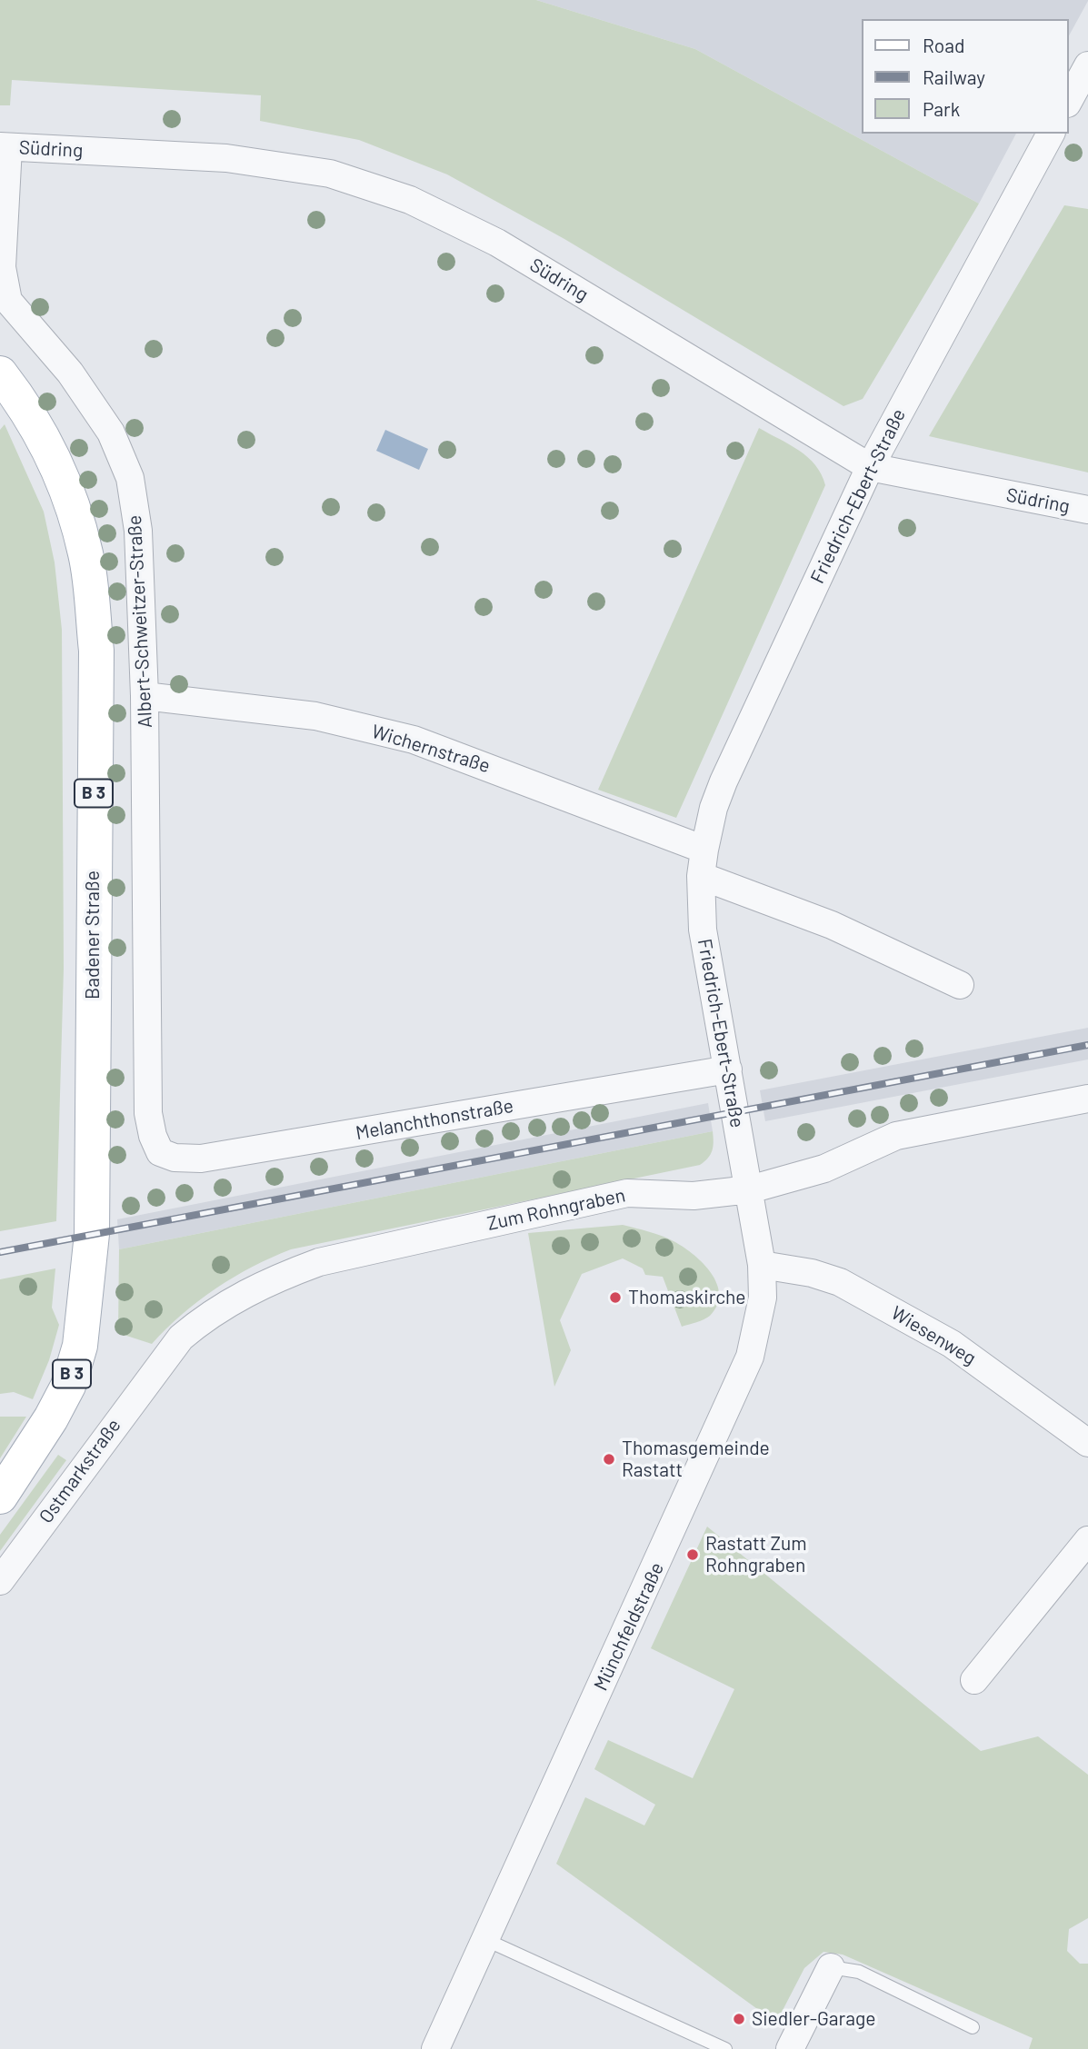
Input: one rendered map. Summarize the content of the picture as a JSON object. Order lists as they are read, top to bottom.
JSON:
{
  "streets": {
    "main road": ["B 3", "Badener Straße"],
    "street": [
      "Südring",
      "Friedrich-Ebert-Straße",
      "Albert-Schweitzer-Straße",
      "Wichernstraße",
      "Melanchthonstraße",
      "Zum Rohngraben",
      "Wiesenweg",
      "Ostmarkstraße",
      "Münchfeldstraße"
    ]
  },
  "crossings": [
    ["Südring", "Friedrich-Ebert-Straße"],
    ["Südring", "Albert-Schweitzer-Straße"],
    ["Friedrich-Ebert-Straße", "Wichernstraße"],
    ["Friedrich-Ebert-Straße", "Melanchthonstraße"],
    ["Friedrich-Ebert-Straße", "Zum Rohngraben"],
    ["Friedrich-Ebert-Straße", "Münchfeldstraße"],
    ["Albert-Schweitzer-Straße", "Wichernstraße"],
    ["Albert-Schweitzer-Straße", "Melanchthonstraße"],
    ["Zum Rohngraben", "Ostmarkstraße"],
    ["Zum Rohngraben", "Münchfeldstraße"],
    ["Wiesenweg", "Münchfeldstraße"]
  ],
  "places": [
    "Thomaskirche",
    "Thomasgemeinde Rastatt",
    "Rastatt Zum Rohngraben",
    "Siedler-Garage"
  ],
  "legend": ["Road", "Railway", "Park"]
}
